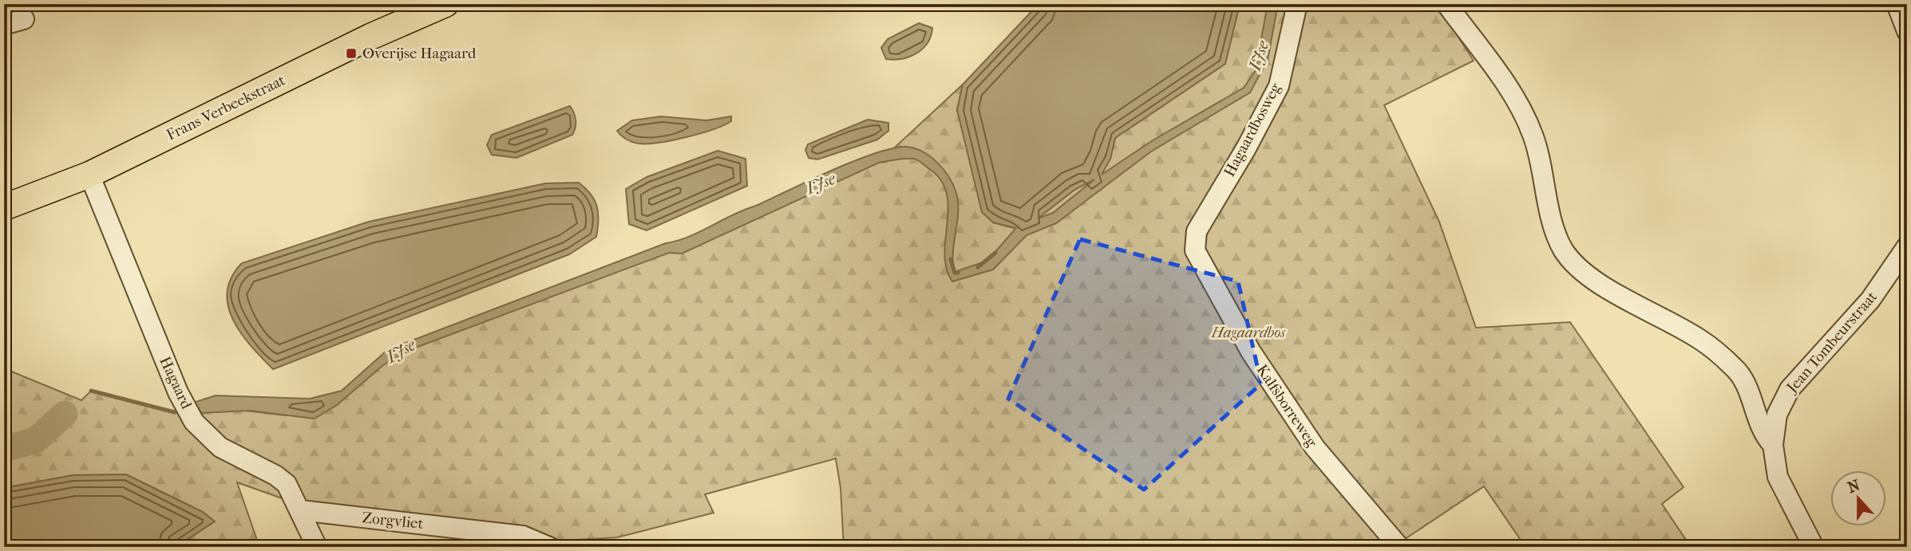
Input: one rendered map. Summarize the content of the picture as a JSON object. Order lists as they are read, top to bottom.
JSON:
{
  "streets": {
    "main road": ["Frans Verbeekstraat"],
    "street": [
      "Hagaardbosweg",
      "Jean Tombeurstraat",
      "Hagaard",
      "Kalfsborreweg",
      "Zorgvliet"
    ]
  },
  "crossings": [
    ["Frans Verbeekstraat", "Hagaard"],
    ["Hagaardbosweg", "Kalfsborreweg"],
    ["Hagaard", "Zorgvliet"]
  ],
  "water": ["IJse"],
  "parks": ["Hagaardbos"],
  "places": {
    "transit": ["Overijse Hagaard"]
  },
  "north": "top"
}
